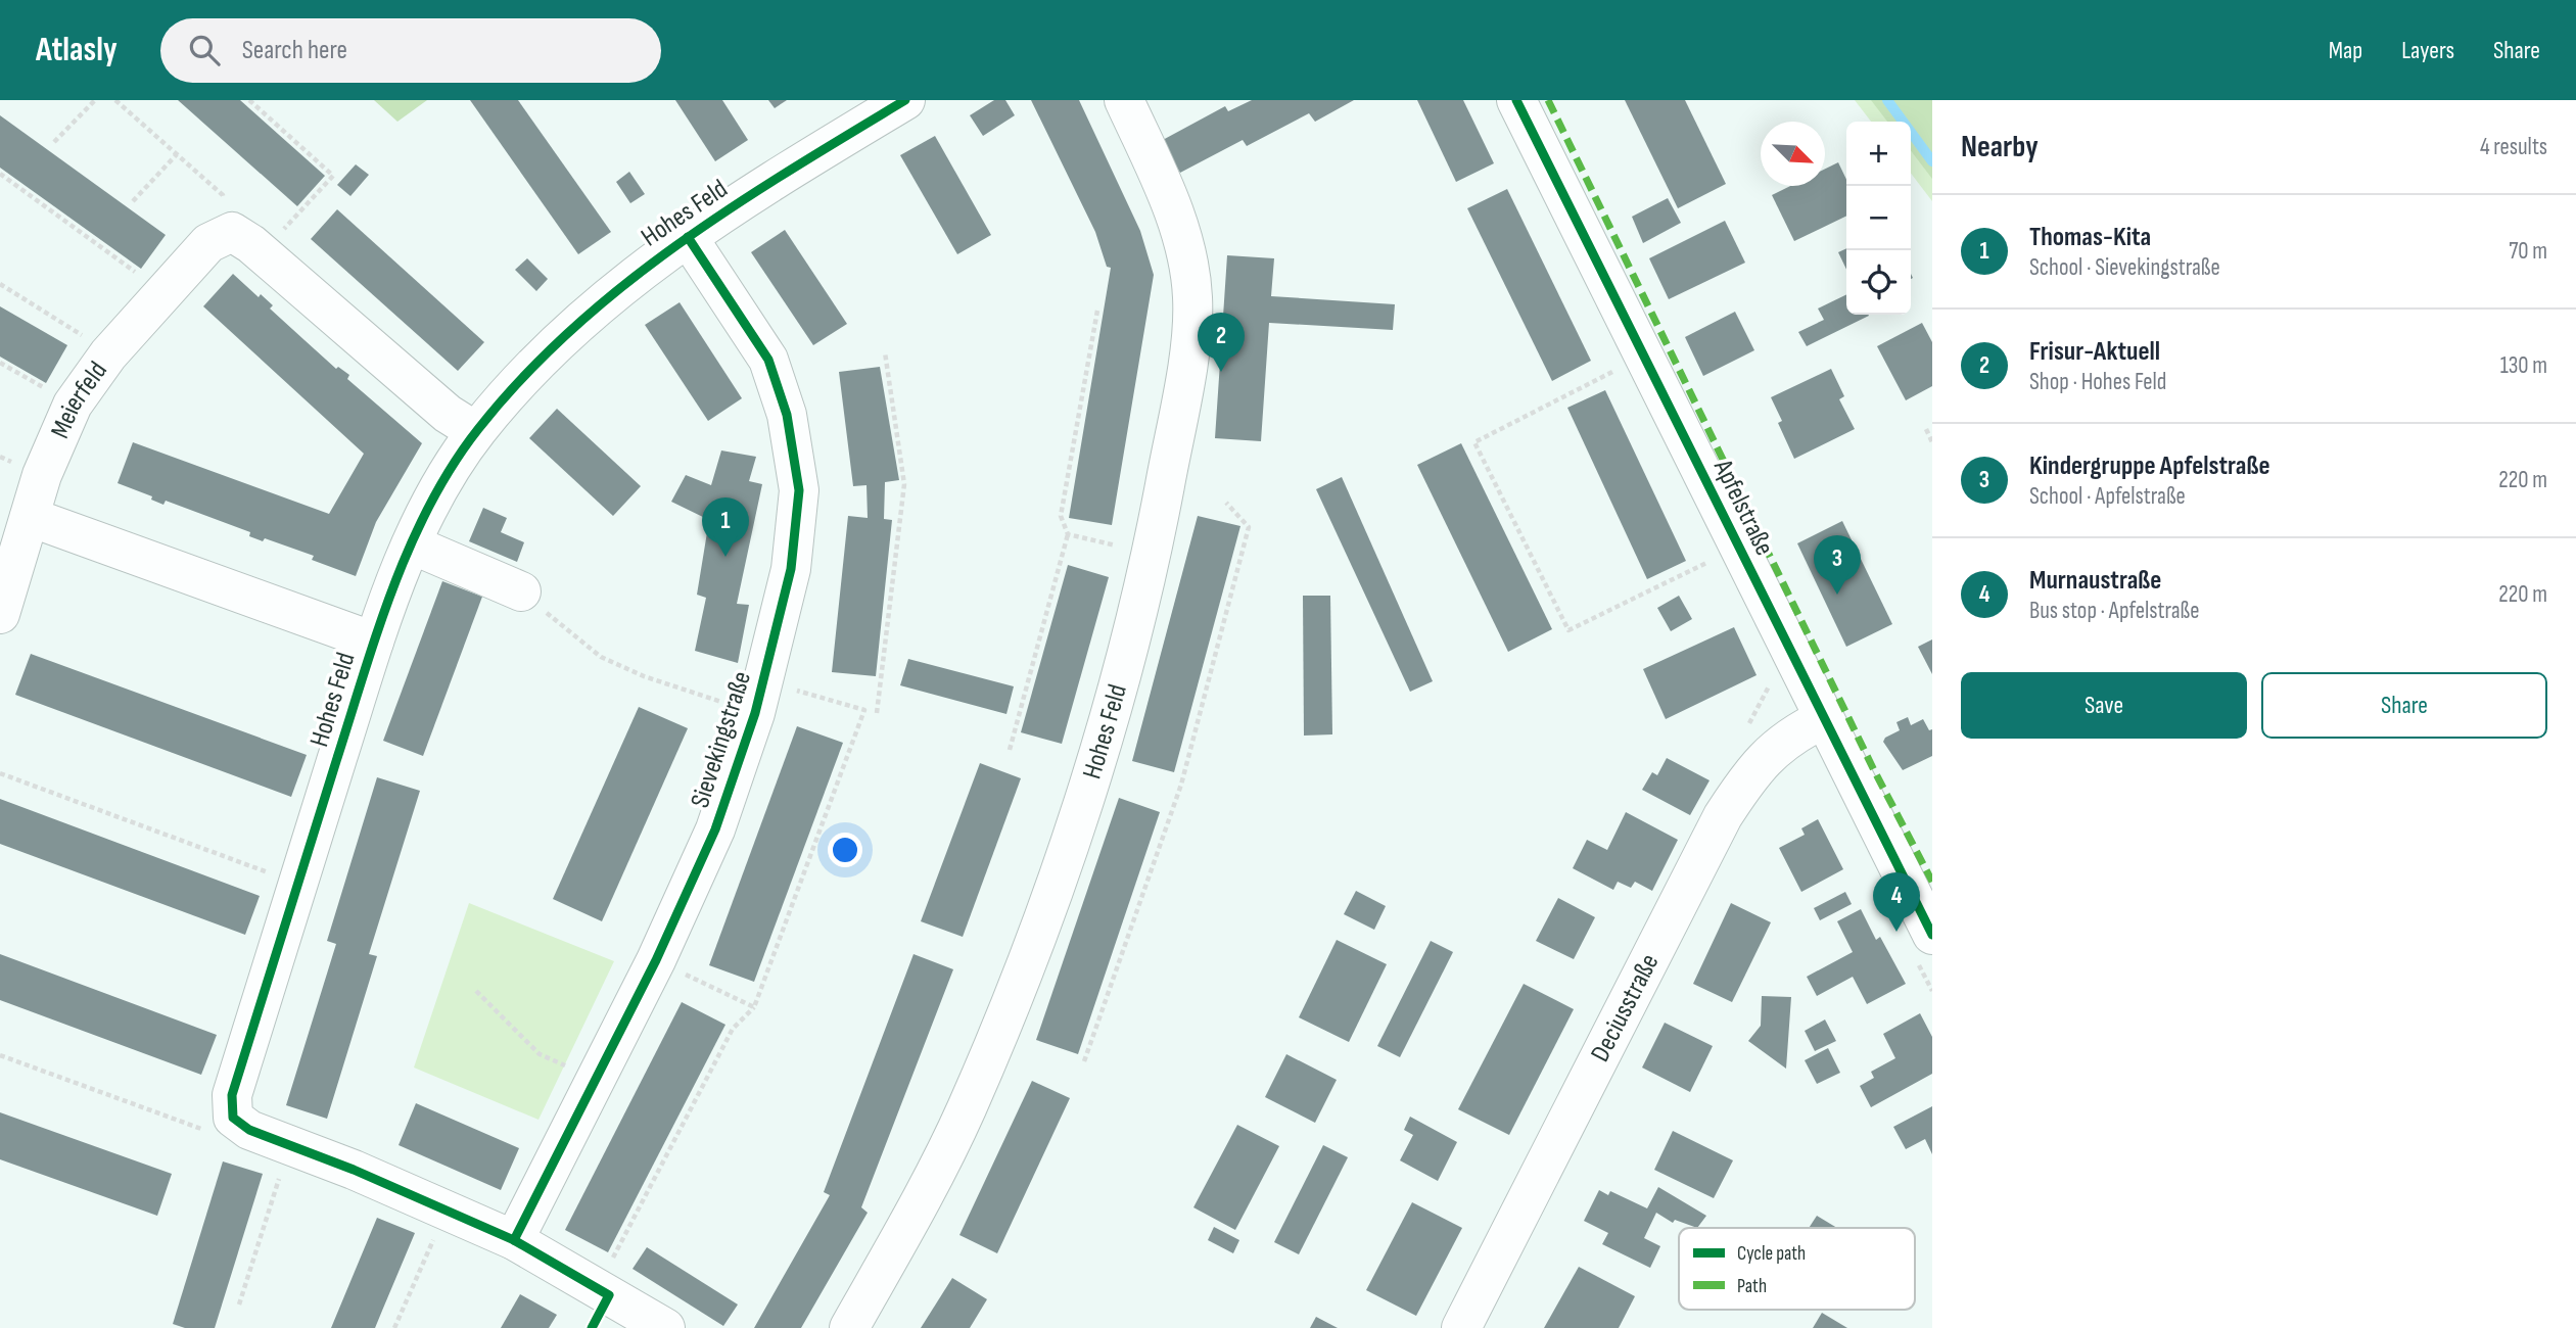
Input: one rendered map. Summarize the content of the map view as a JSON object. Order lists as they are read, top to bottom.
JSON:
{
  "streets": {
    "street": [
      "Hohes Feld",
      "Meierfeld",
      "Apfelstraße",
      "Sievekingstraße",
      "Deciusstraße"
    ]
  },
  "crossings": [
    ["Hohes Feld", "Meierfeld"],
    ["Hohes Feld", "Sievekingstraße"],
    ["Apfelstraße", "Deciusstraße"]
  ],
  "legend": ["Cycle path", "Path"],
  "north": "bottom right",
  "page": {
    "header": "Atlasly",
    "search": "Search here",
    "nav": ["Map", "Layers", "Share"],
    "heading": ["Nearby", "4 results"],
    "map_buttons": ["+", "−"],
    "list": [
      {
        "mark": "1",
        "name": "Thomas-Kita",
        "note": "School · Sievekingstraße",
        "value": "70 m"
      },
      {
        "mark": "2",
        "name": "Frisur-Aktuell",
        "note": "Shop · Hohes Feld",
        "value": "130 m"
      },
      {
        "mark": "3",
        "name": "Kindergruppe Apfelstraße",
        "note": "School · Apfelstraße",
        "value": "220 m"
      },
      {
        "mark": "4",
        "name": "Murnaustraße",
        "note": "Bus stop · Apfelstraße",
        "value": "220 m"
      }
    ],
    "pins": [
      "2",
      "1",
      "3",
      "4"
    ],
    "buttons": ["Save", "Share"]
  }
}
